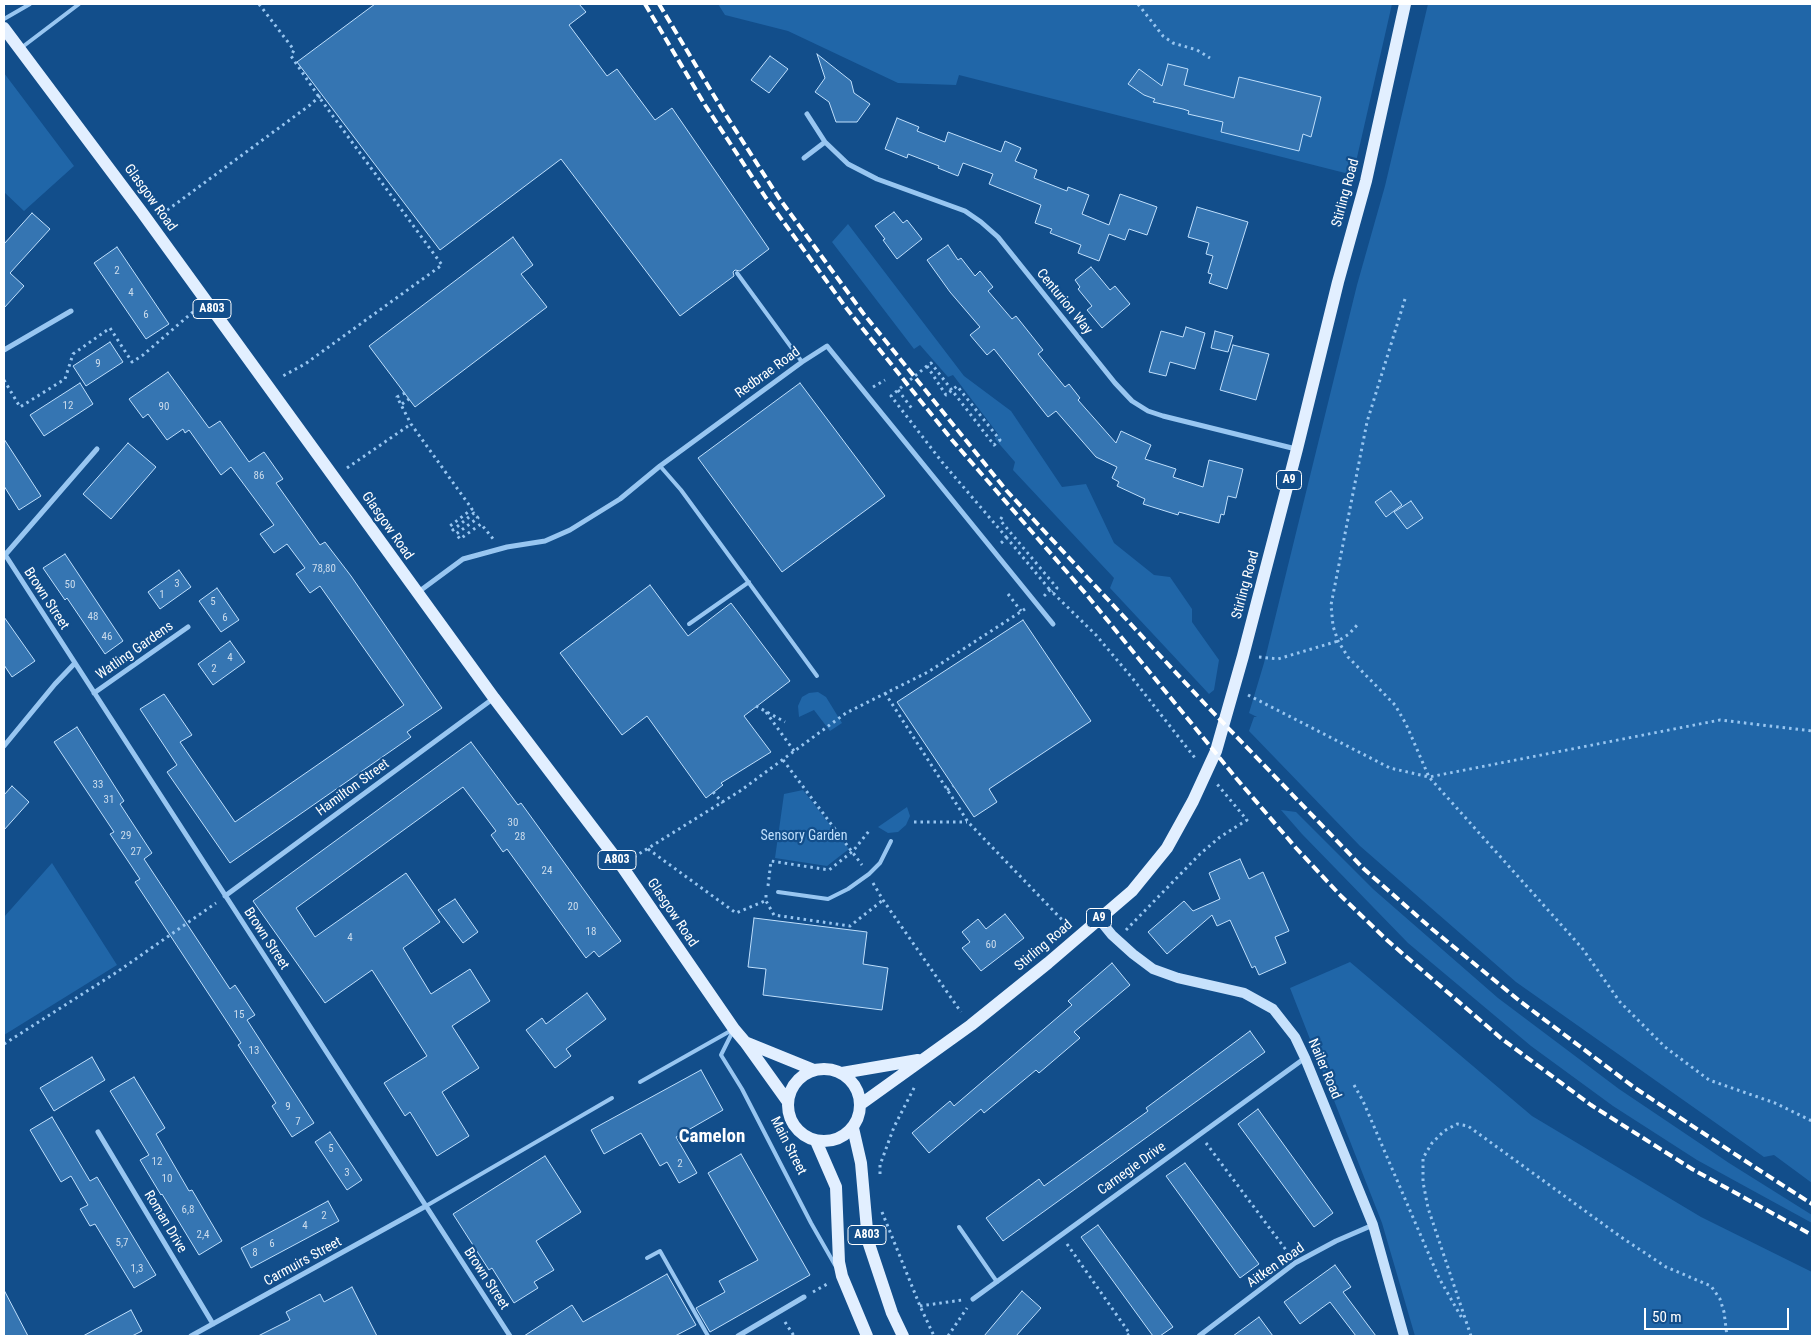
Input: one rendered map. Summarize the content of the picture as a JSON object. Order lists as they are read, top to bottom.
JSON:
{
  "streets": {
    "main road": [
      "Stirling Road",
      "Glasgow Road",
      "A803",
      "A9",
      "Main Street"
    ],
    "street": [
      "Centurion Way",
      "Redbrae Road",
      "Brown Street",
      "Watling Gardens",
      "Hamilton Street",
      "Nailer Road",
      "Carnegie Drive",
      "Roman Drive",
      "Carmuirs Street",
      "Aitken Road"
    ]
  },
  "crossings": [
    ["Stirling Road", "Glasgow Road"],
    ["Stirling Road", "Centurion Way"],
    ["Stirling Road", "A803"],
    ["Stirling Road", "Nailer Road"],
    ["Stirling Road", "Main Street"],
    ["Glasgow Road", "A803"],
    ["Glasgow Road", "Redbrae Road"],
    ["Glasgow Road", "Hamilton Street"],
    ["Glasgow Road", "Main Street"],
    ["A803", "Main Street"],
    ["Brown Street", "Watling Gardens"],
    ["Brown Street", "Hamilton Street"],
    ["Brown Street", "Carmuirs Street"],
    ["Nailer Road", "Carnegie Drive"],
    ["Nailer Road", "Aitken Road"],
    ["Roman Drive", "Carmuirs Street"]
  ],
  "districts": ["Camelon"],
  "parks": ["Sensory Garden"],
  "house_numbers": [
    "2",
    "4",
    "6",
    "9",
    "12",
    "90",
    "86",
    "78,80",
    "3",
    "50",
    "1",
    "5",
    "48",
    "6",
    "46",
    "4",
    "2",
    "33",
    "31",
    "30",
    "29",
    "28",
    "27",
    "24",
    "20",
    "18",
    "4",
    "60",
    "15",
    "13",
    "9",
    "7",
    "5",
    "12",
    "2",
    "3",
    "10",
    "6,8",
    "2",
    "4",
    "2,4",
    "5,7",
    "6",
    "8",
    "1,3"
  ],
  "scale_bar": "50 m"
}
